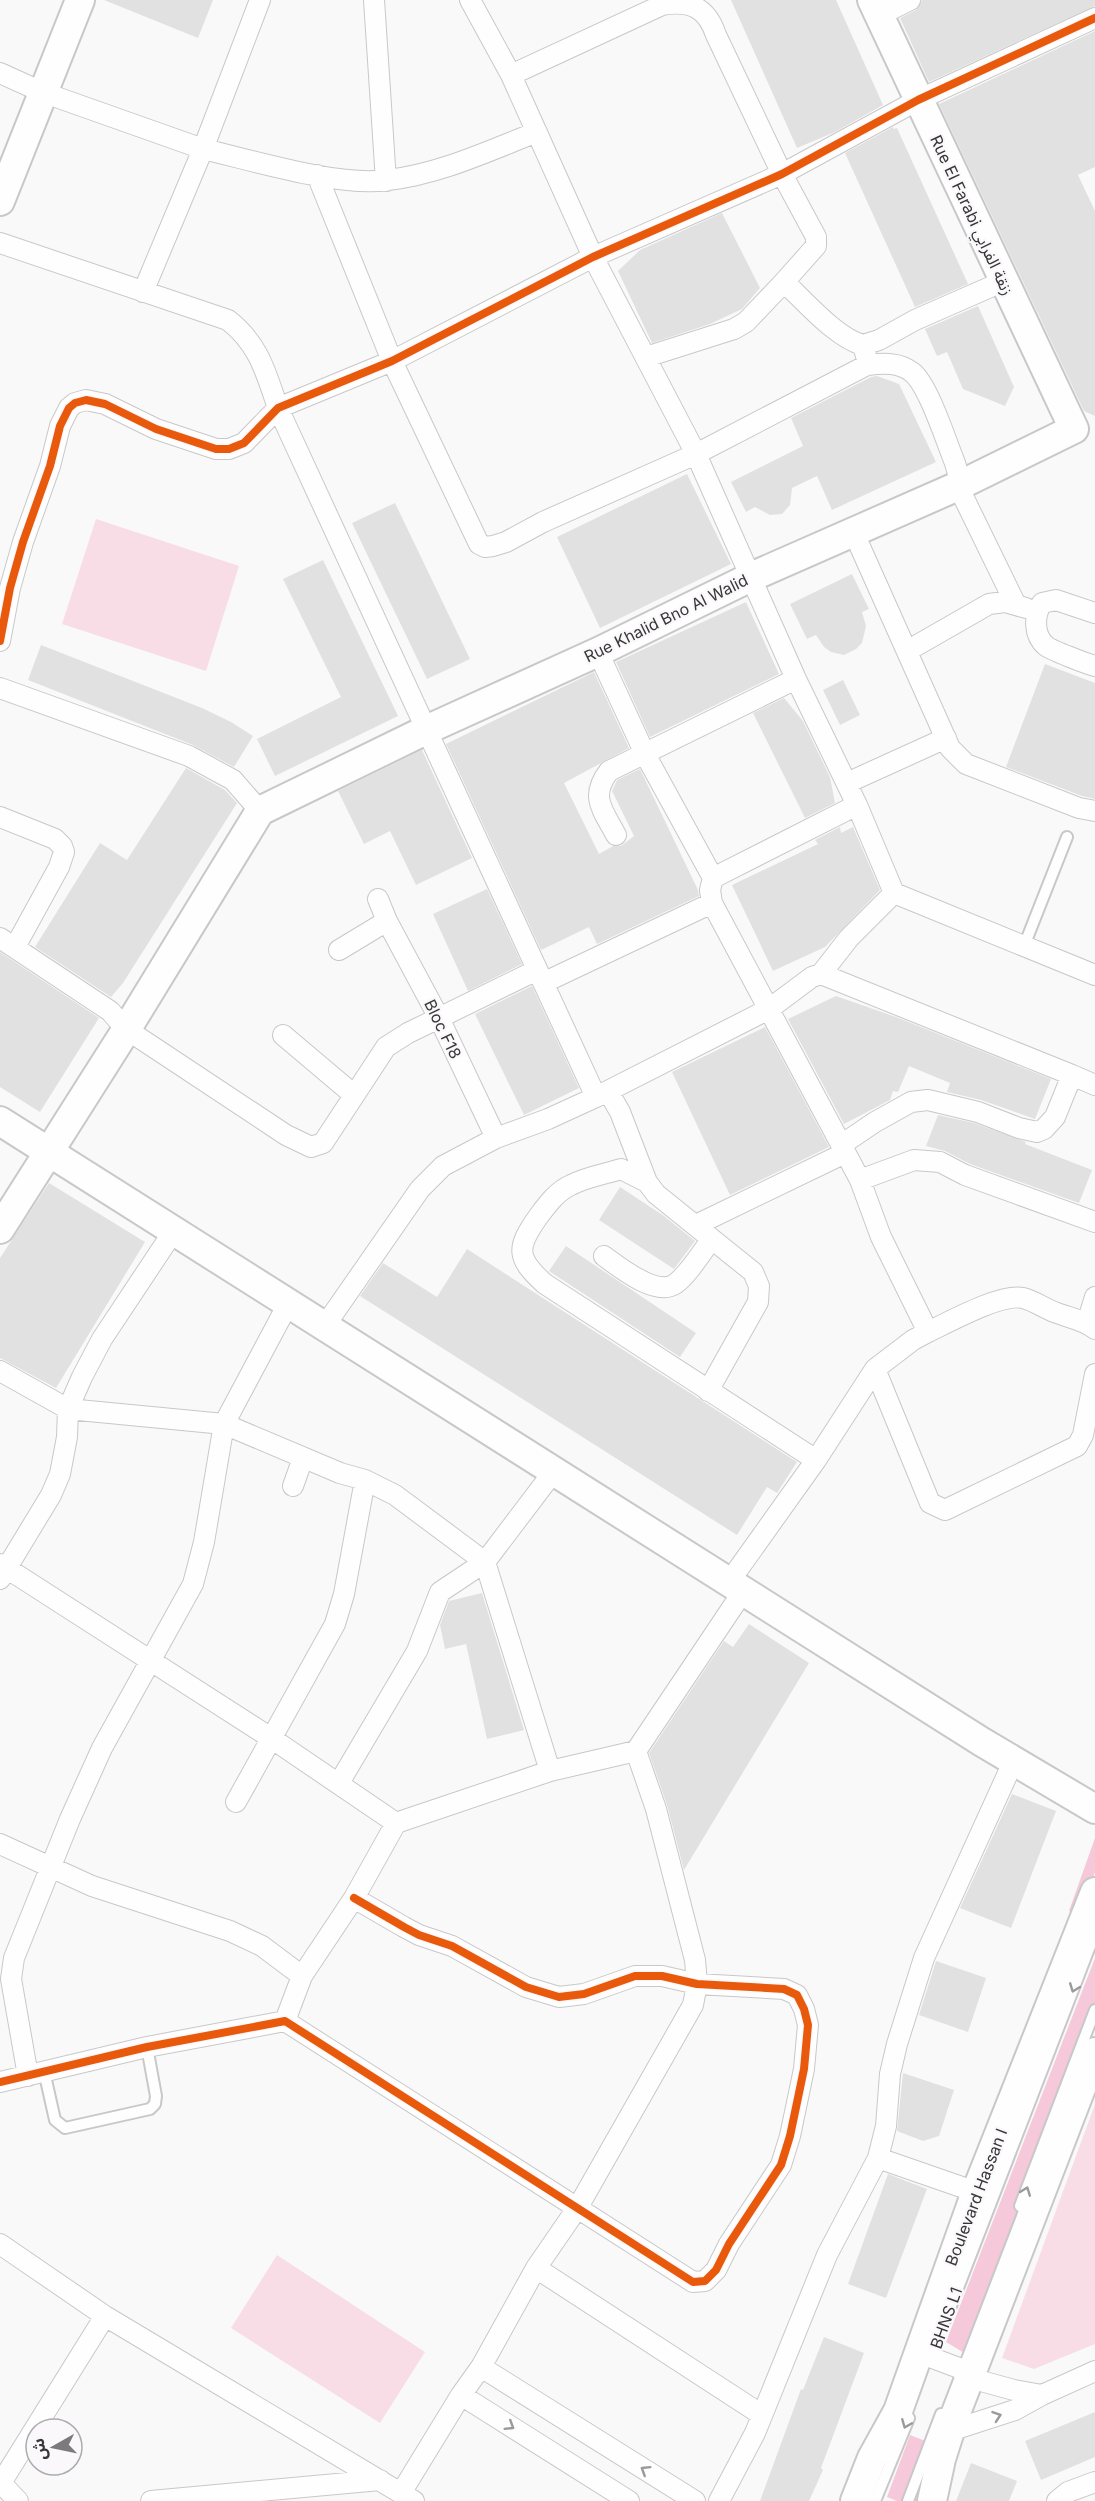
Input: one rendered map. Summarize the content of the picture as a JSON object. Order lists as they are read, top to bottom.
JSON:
{
  "streets": {
    "street": [
      "Rue El Farabi زنقة الفرابي",
      "Rue Khalid Bno Al Walid",
      "Bloc F18",
      "Boulevard Hassan I"
    ],
    "lane": ["BHNS L1"]
  },
  "crossings": [
    ["Rue El Farabi زنقة الفرابي", "Rue Khalid Bno Al Walid"],
    ["Boulevard Hassan I", "BHNS L1"]
  ],
  "north": "left"
}
